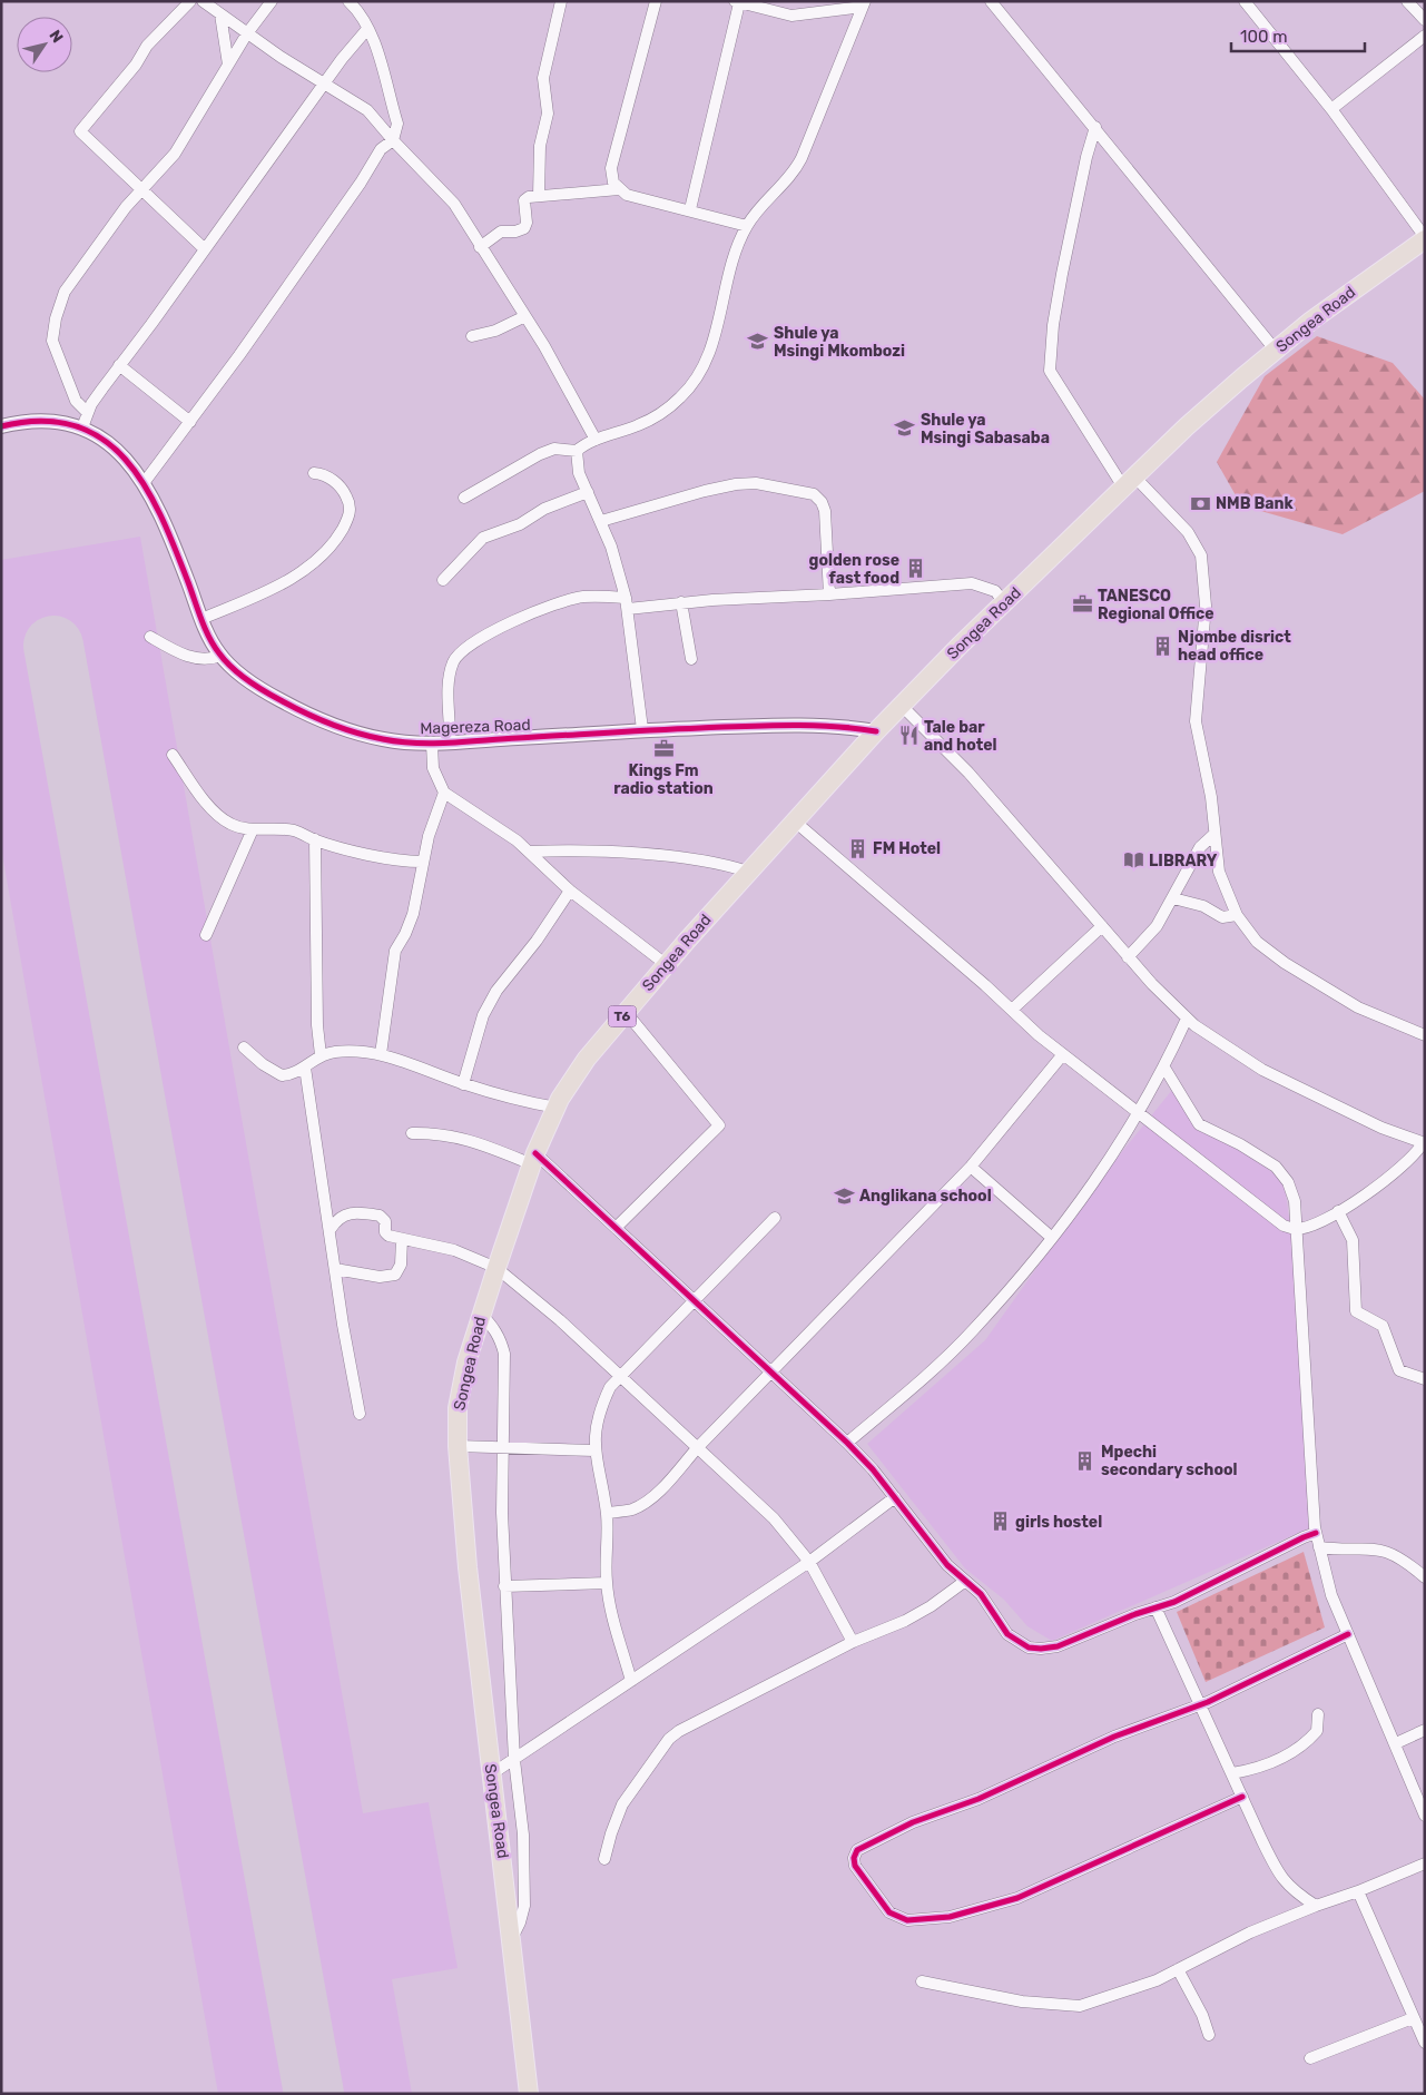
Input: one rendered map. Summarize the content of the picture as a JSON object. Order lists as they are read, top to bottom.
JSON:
{
  "streets": {
    "highway": ["Songea Road", "T6"],
    "street": ["Magereza Road"]
  },
  "crossings": [
    ["Songea Road", "Magereza Road"]
  ],
  "places": {
    "school or university": ["Shule ya Msingi Mkombozi", "Shule ya Msingi Sabasaba", "Anglikana school"],
    "bank": ["NMB Bank"],
    "building": [
      "golden rose fast food",
      "Njombe disrict head office",
      "FM Hotel",
      "Mpechi secondary school",
      "girls hostel"
    ],
    "office": ["TANESCO Regional Office", "Kings Fm radio station"],
    "restaurant": ["Tale bar and hotel"],
    "library": ["LIBRARY"]
  },
  "scale_bar": "100 m",
  "north": "top right"
}
